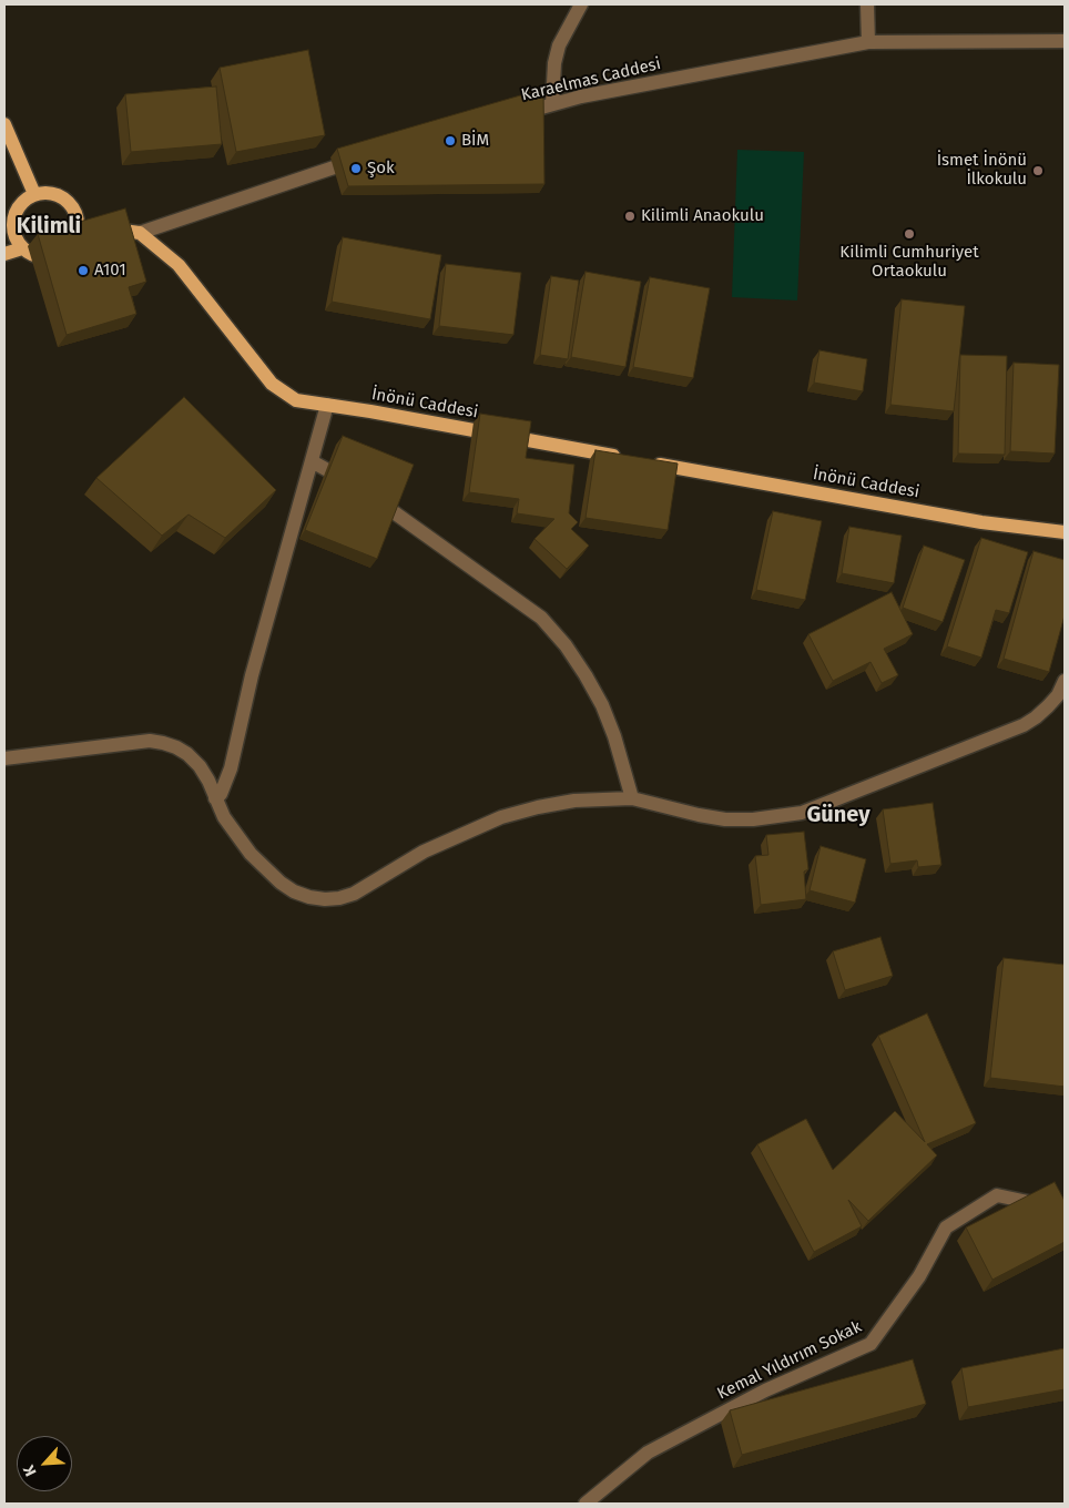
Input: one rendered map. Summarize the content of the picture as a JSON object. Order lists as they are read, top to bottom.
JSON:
{
  "streets": {
    "main road": ["İnönü Caddesi"],
    "street": ["Karaelmas Caddesi", "Kemal Yıldırım Sokak"]
  },
  "districts": ["Kilimli", "Güney"],
  "places": [
    "BİM",
    "Şok",
    "İsmet İnönü İlkokulu",
    "Kilimli Anaokulu",
    "Kilimli Cumhuriyet Ortaokulu",
    "A101"
  ],
  "north": "bottom left"
}
